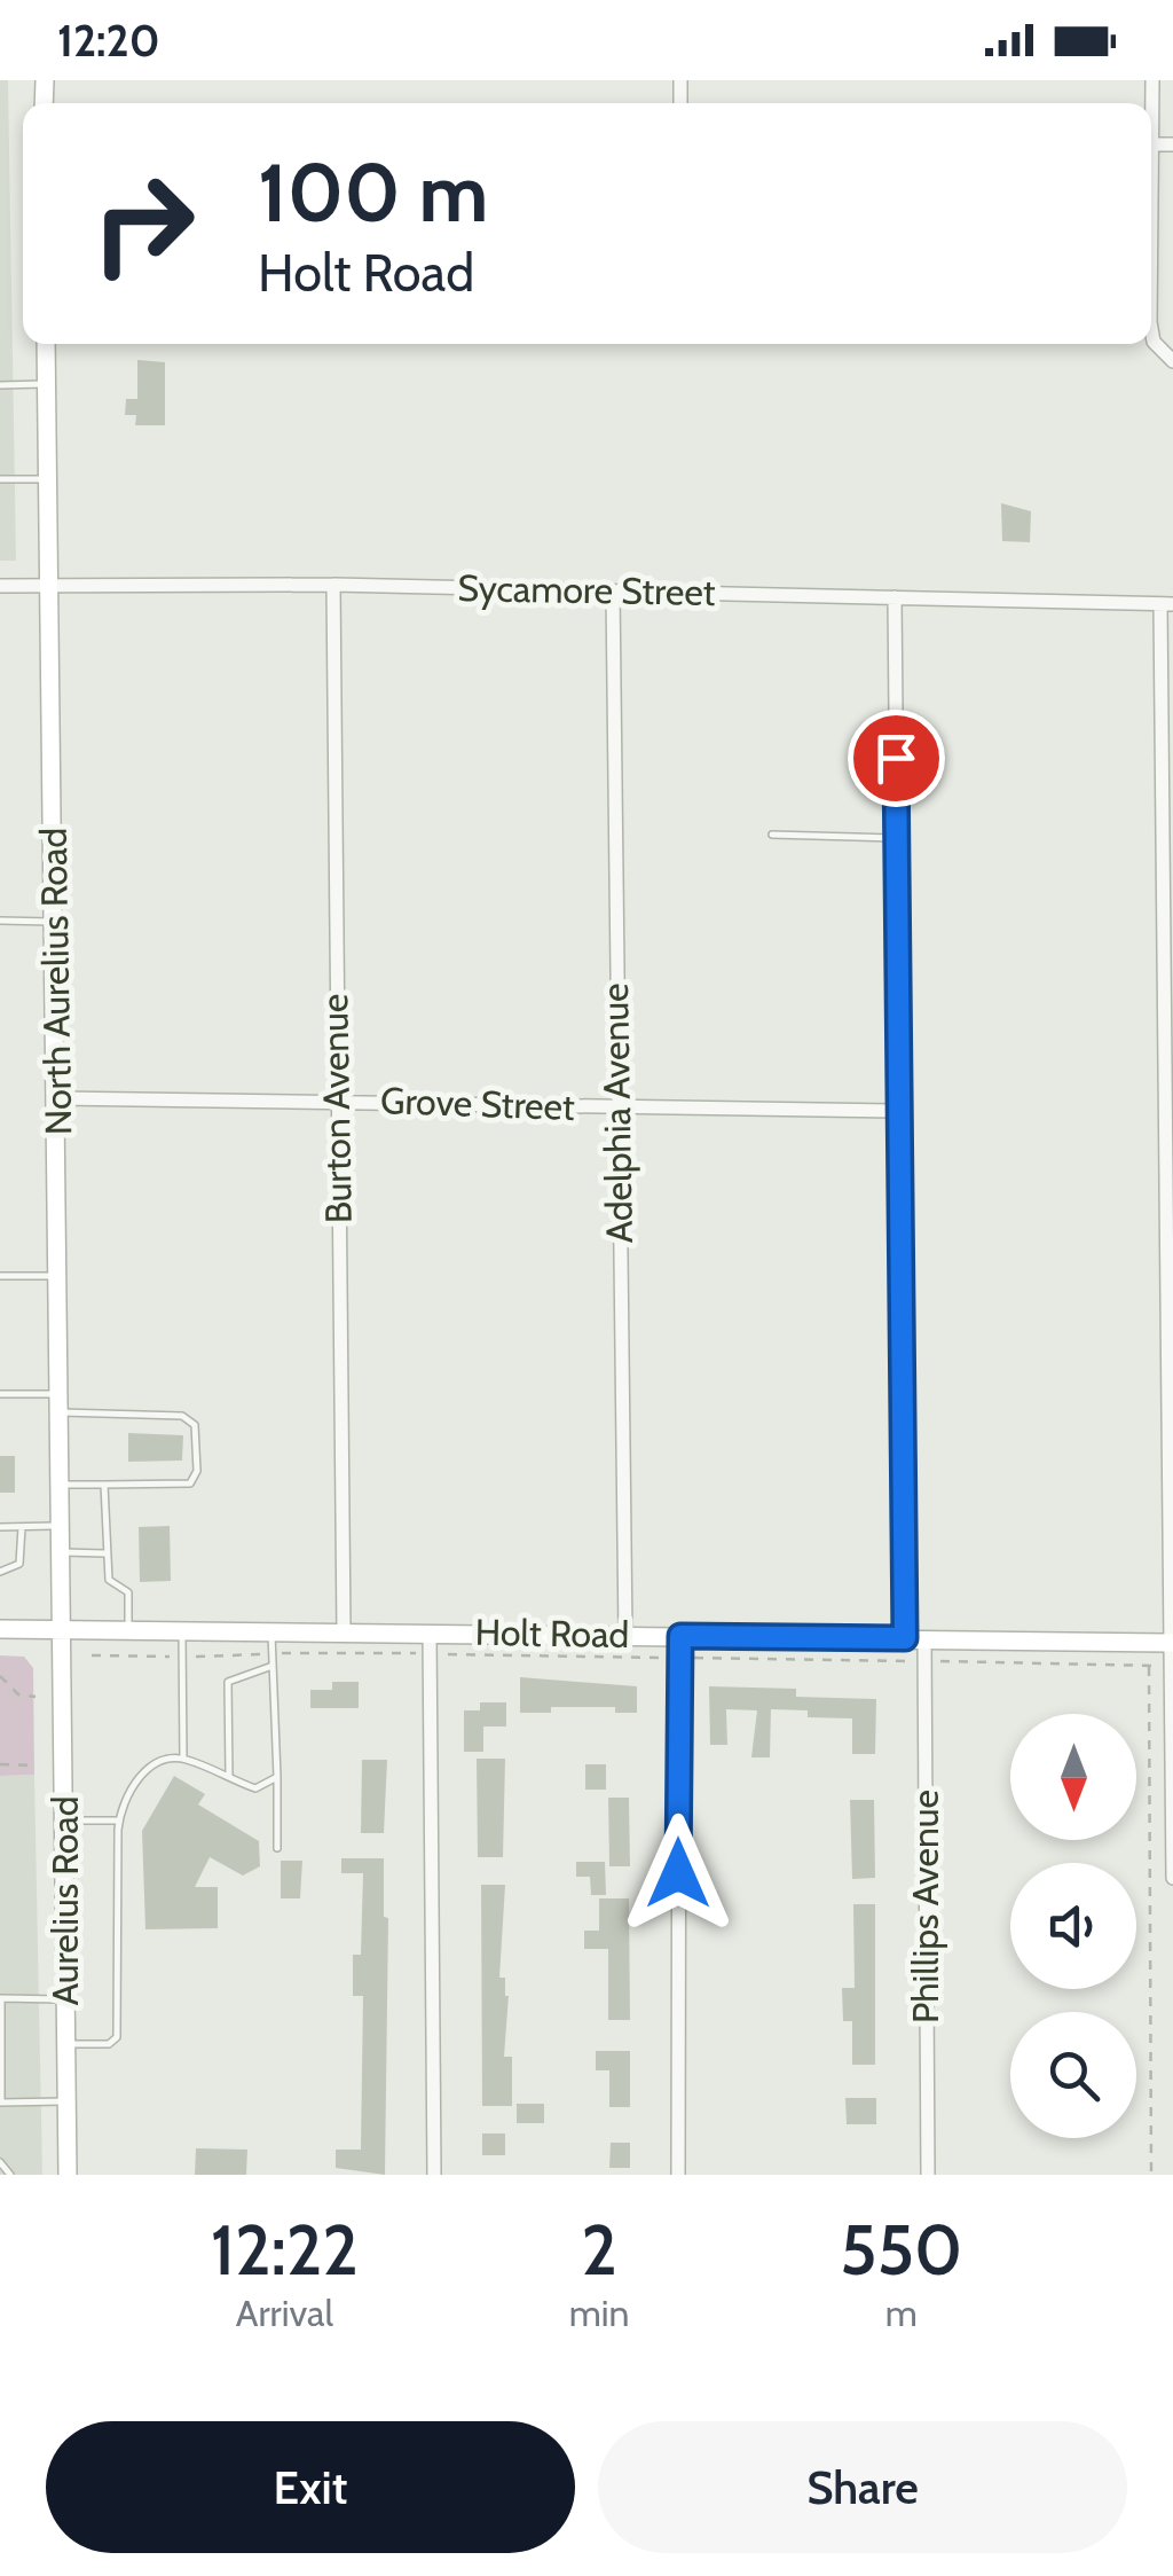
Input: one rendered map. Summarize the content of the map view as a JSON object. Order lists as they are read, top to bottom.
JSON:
{
  "streets": {
    "street": [
      "Sycamore Street",
      "North Aurelius Road",
      "Grove Street",
      "Burton Avenue",
      "Adelphia Avenue",
      "Holt Road",
      "Aurelius Road",
      "Phillips Avenue"
    ]
  },
  "crossings": [
    ["Sycamore Street", "North Aurelius Road"],
    ["Sycamore Street", "Burton Avenue"],
    ["Sycamore Street", "Adelphia Avenue"],
    ["Sycamore Street", "Phillips Avenue"],
    ["North Aurelius Road", "Grove Street"],
    ["North Aurelius Road", "Holt Road"],
    ["North Aurelius Road", "Aurelius Road"],
    ["Grove Street", "Burton Avenue"],
    ["Grove Street", "Adelphia Avenue"],
    ["Grove Street", "Phillips Avenue"],
    ["Burton Avenue", "Holt Road"],
    ["Adelphia Avenue", "Holt Road"],
    ["Holt Road", "Aurelius Road"],
    ["Holt Road", "Phillips Avenue"]
  ],
  "north": "bottom",
  "page": {
    "status": "12:20",
    "turn": ["100 m", "Holt Road"],
    "eta": [
      "12:22",
      "Arrival",
      "2",
      "min",
      "550",
      "m"
    ],
    "buttons": ["Exit", "Share"]
  }
}
